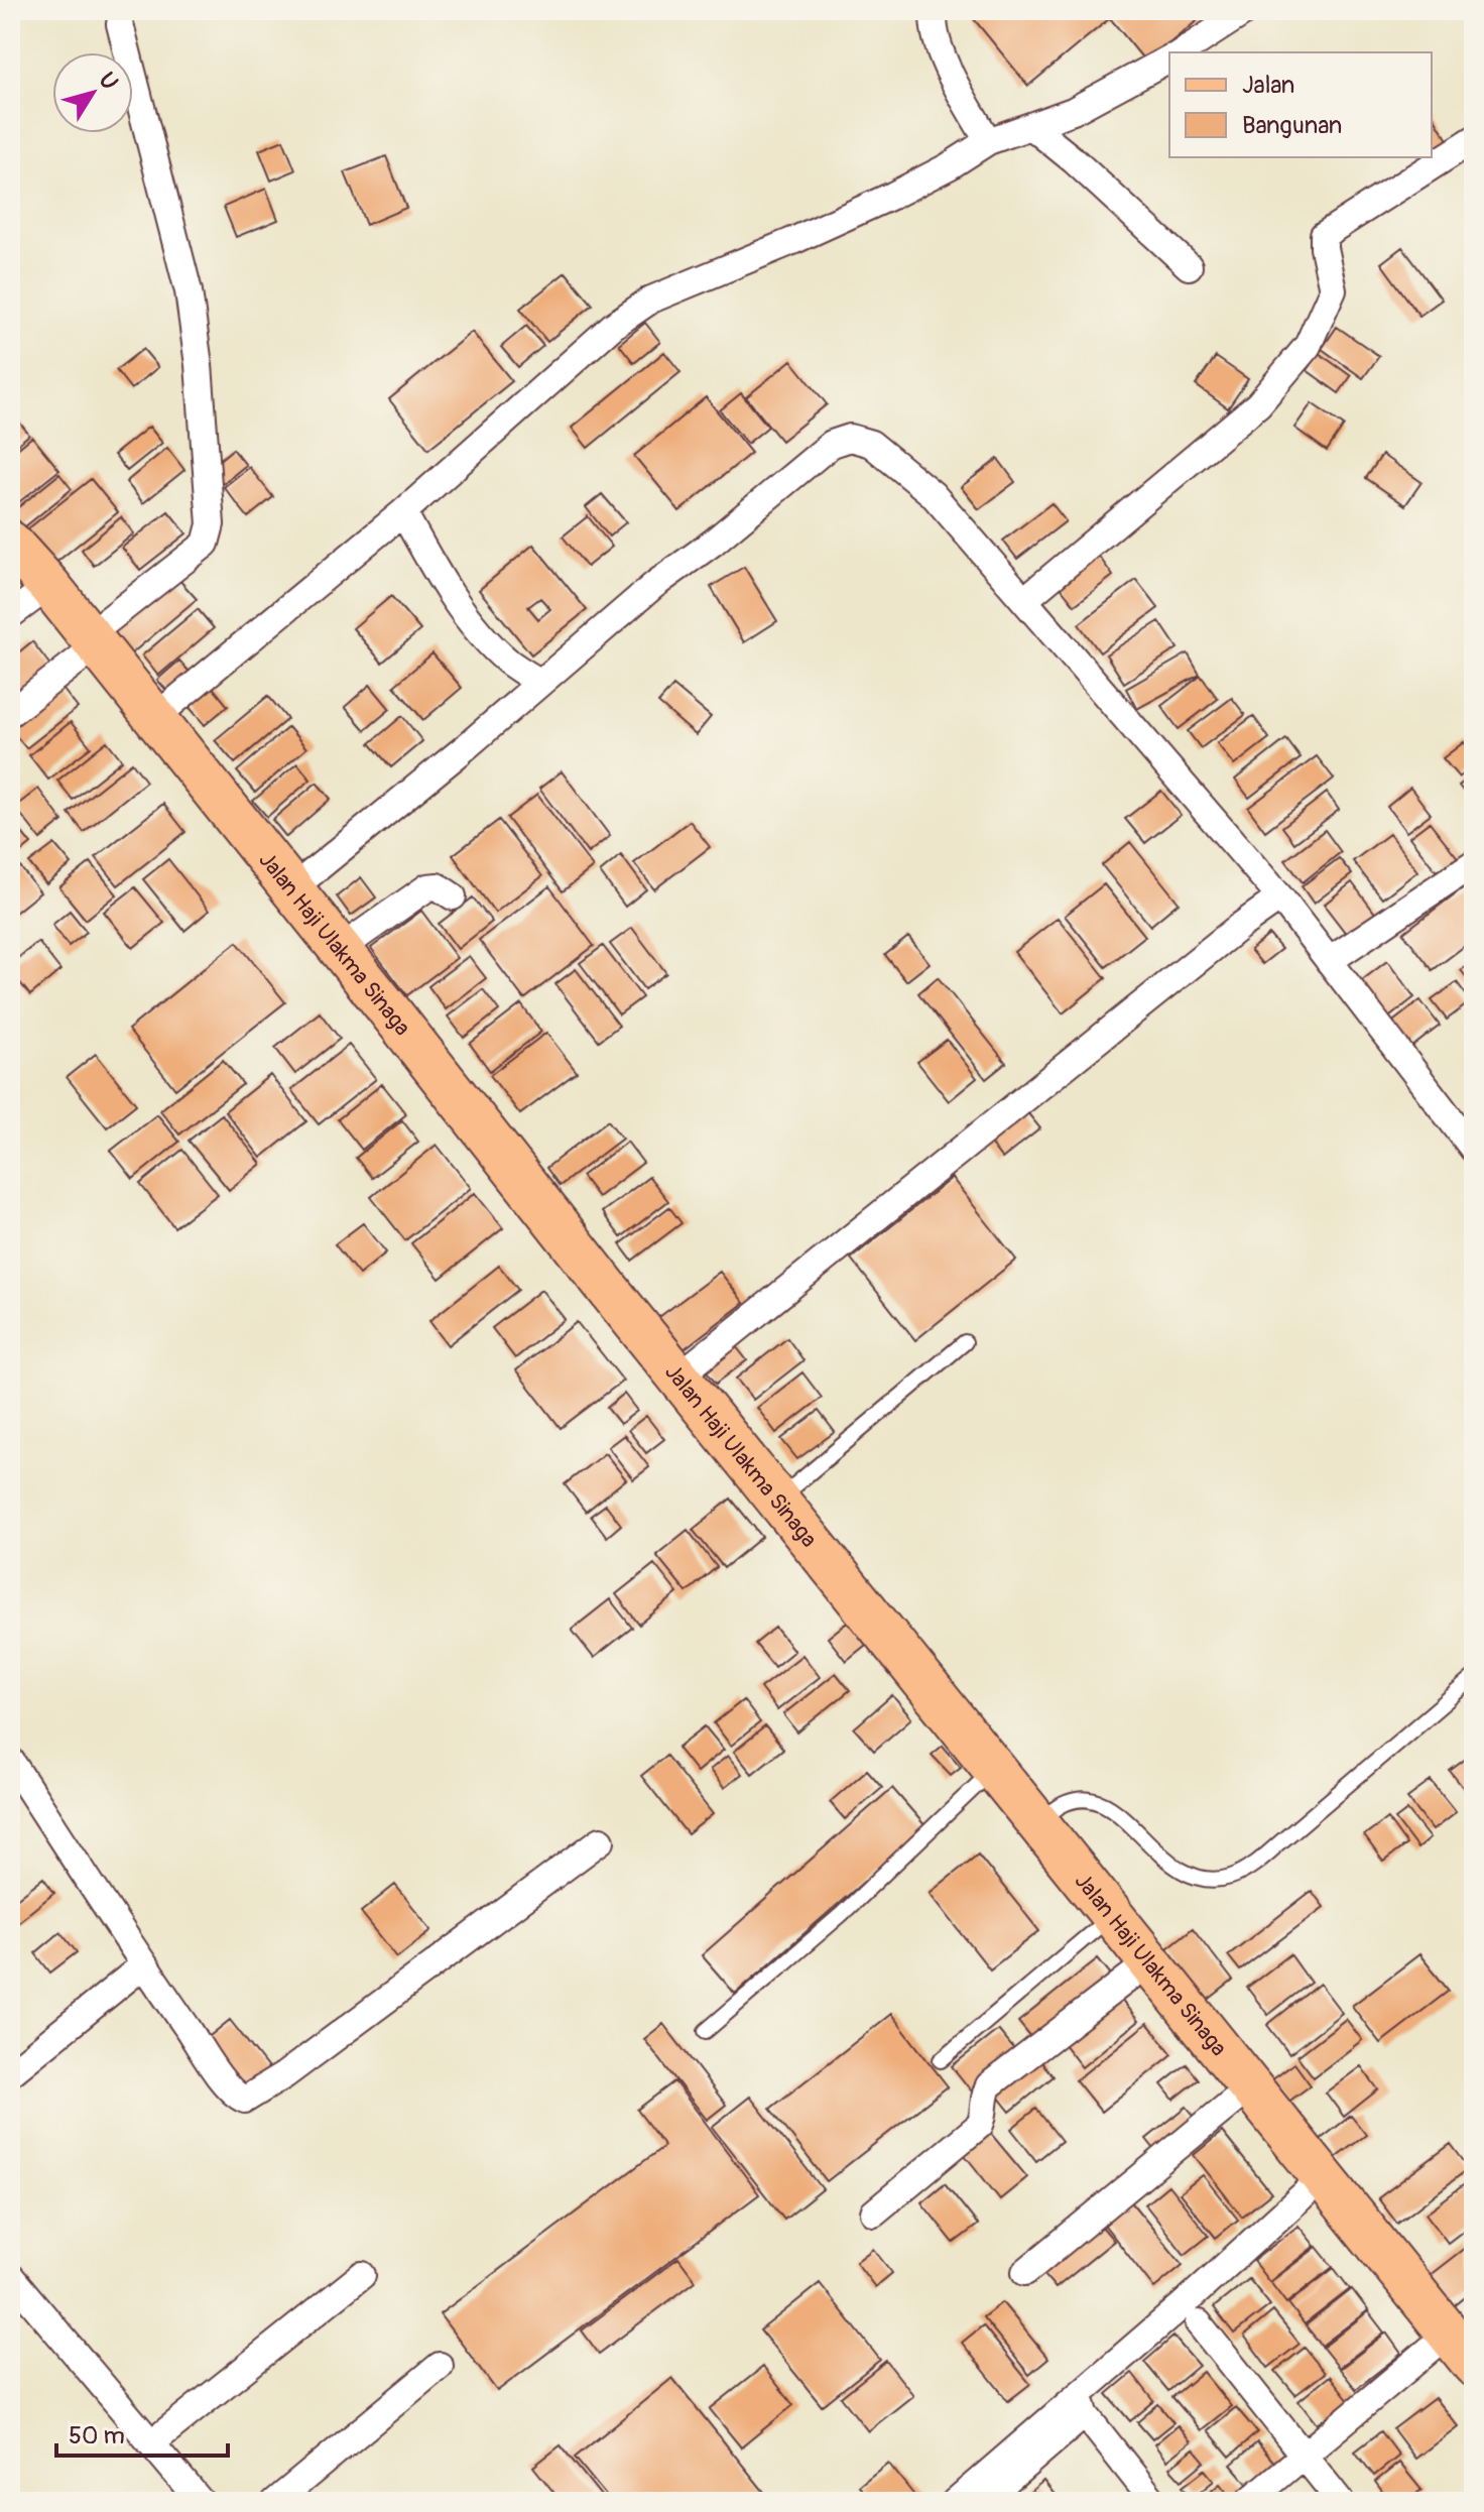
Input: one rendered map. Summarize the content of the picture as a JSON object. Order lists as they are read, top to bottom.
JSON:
{
  "streets": {
    "main road": ["Jalan Haji Ulakma Sinaga"]
  },
  "legend": ["Jalan", "Bangunan"],
  "scale_bar": "50 m",
  "north": "top right"
}
